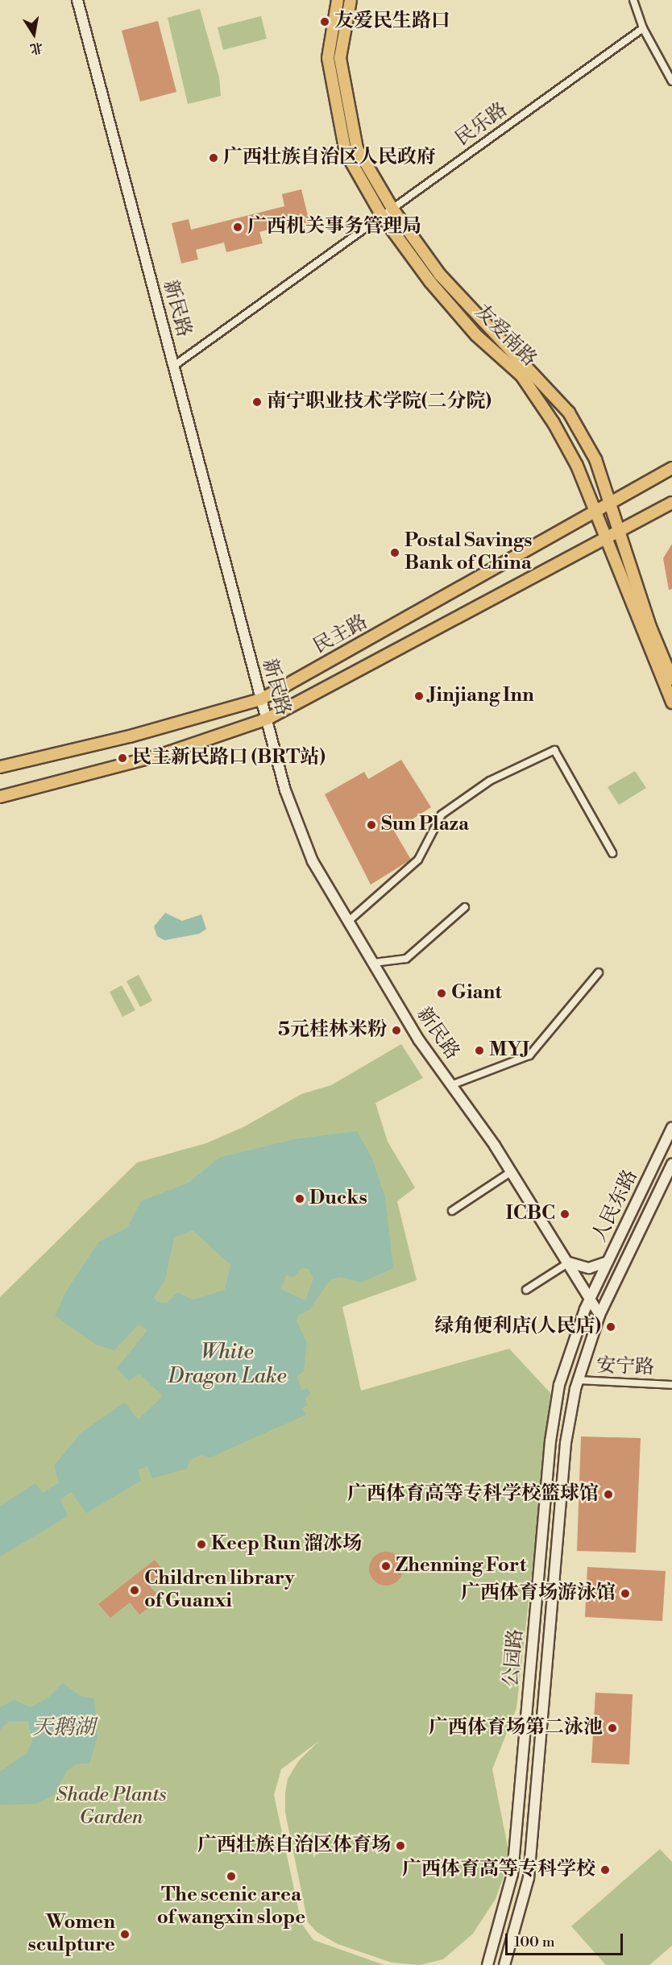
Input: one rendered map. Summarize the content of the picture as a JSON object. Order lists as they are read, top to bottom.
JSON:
{
  "streets": {
    "main road": [
      "新民路",
      "友爱南路",
      "民主路",
      "人民东路",
      "公园路"
    ],
    "street": ["民乐路", "安宁路"]
  },
  "crossings": [
    ["民乐路", "新民路"],
    ["民乐路", "友爱南路"],
    ["新民路", "民主路"],
    ["新民路", "人民东路"],
    ["新民路", "公园路"],
    ["友爱南路", "民主路"],
    ["人民东路", "公园路"],
    ["安宁路", "公园路"]
  ],
  "water": ["White Dragon Lake", "天鹅湖"],
  "parks": ["Shade Plants Garden"],
  "places": [
    "友爱民生路口",
    "广西壮族自治区人民政府",
    "广西机关事务管理局",
    "南宁职业技术学院(二分院)",
    "Postal Savings Bank of China",
    "Jinjiang Inn",
    "民主新民路口 (BRT站)",
    "Sun Plaza",
    "Giant",
    "5元桂林米粉",
    "MYJ",
    "Ducks",
    "ICBC",
    "绿角便利店(人民店)",
    "广西体育高等专科学校篮球馆",
    "Keep Run 溜冰场",
    "Zhenning Fort",
    "Children library of Guanxi",
    "广西体育场游泳馆",
    "广西体育场第二泳池",
    "广西壮族自治区体育场",
    "广西体育高等专科学校",
    "The scenic area of wangxin slope",
    "Women sculpture"
  ],
  "scale_bar": "100 m",
  "north": "bottom"
}
